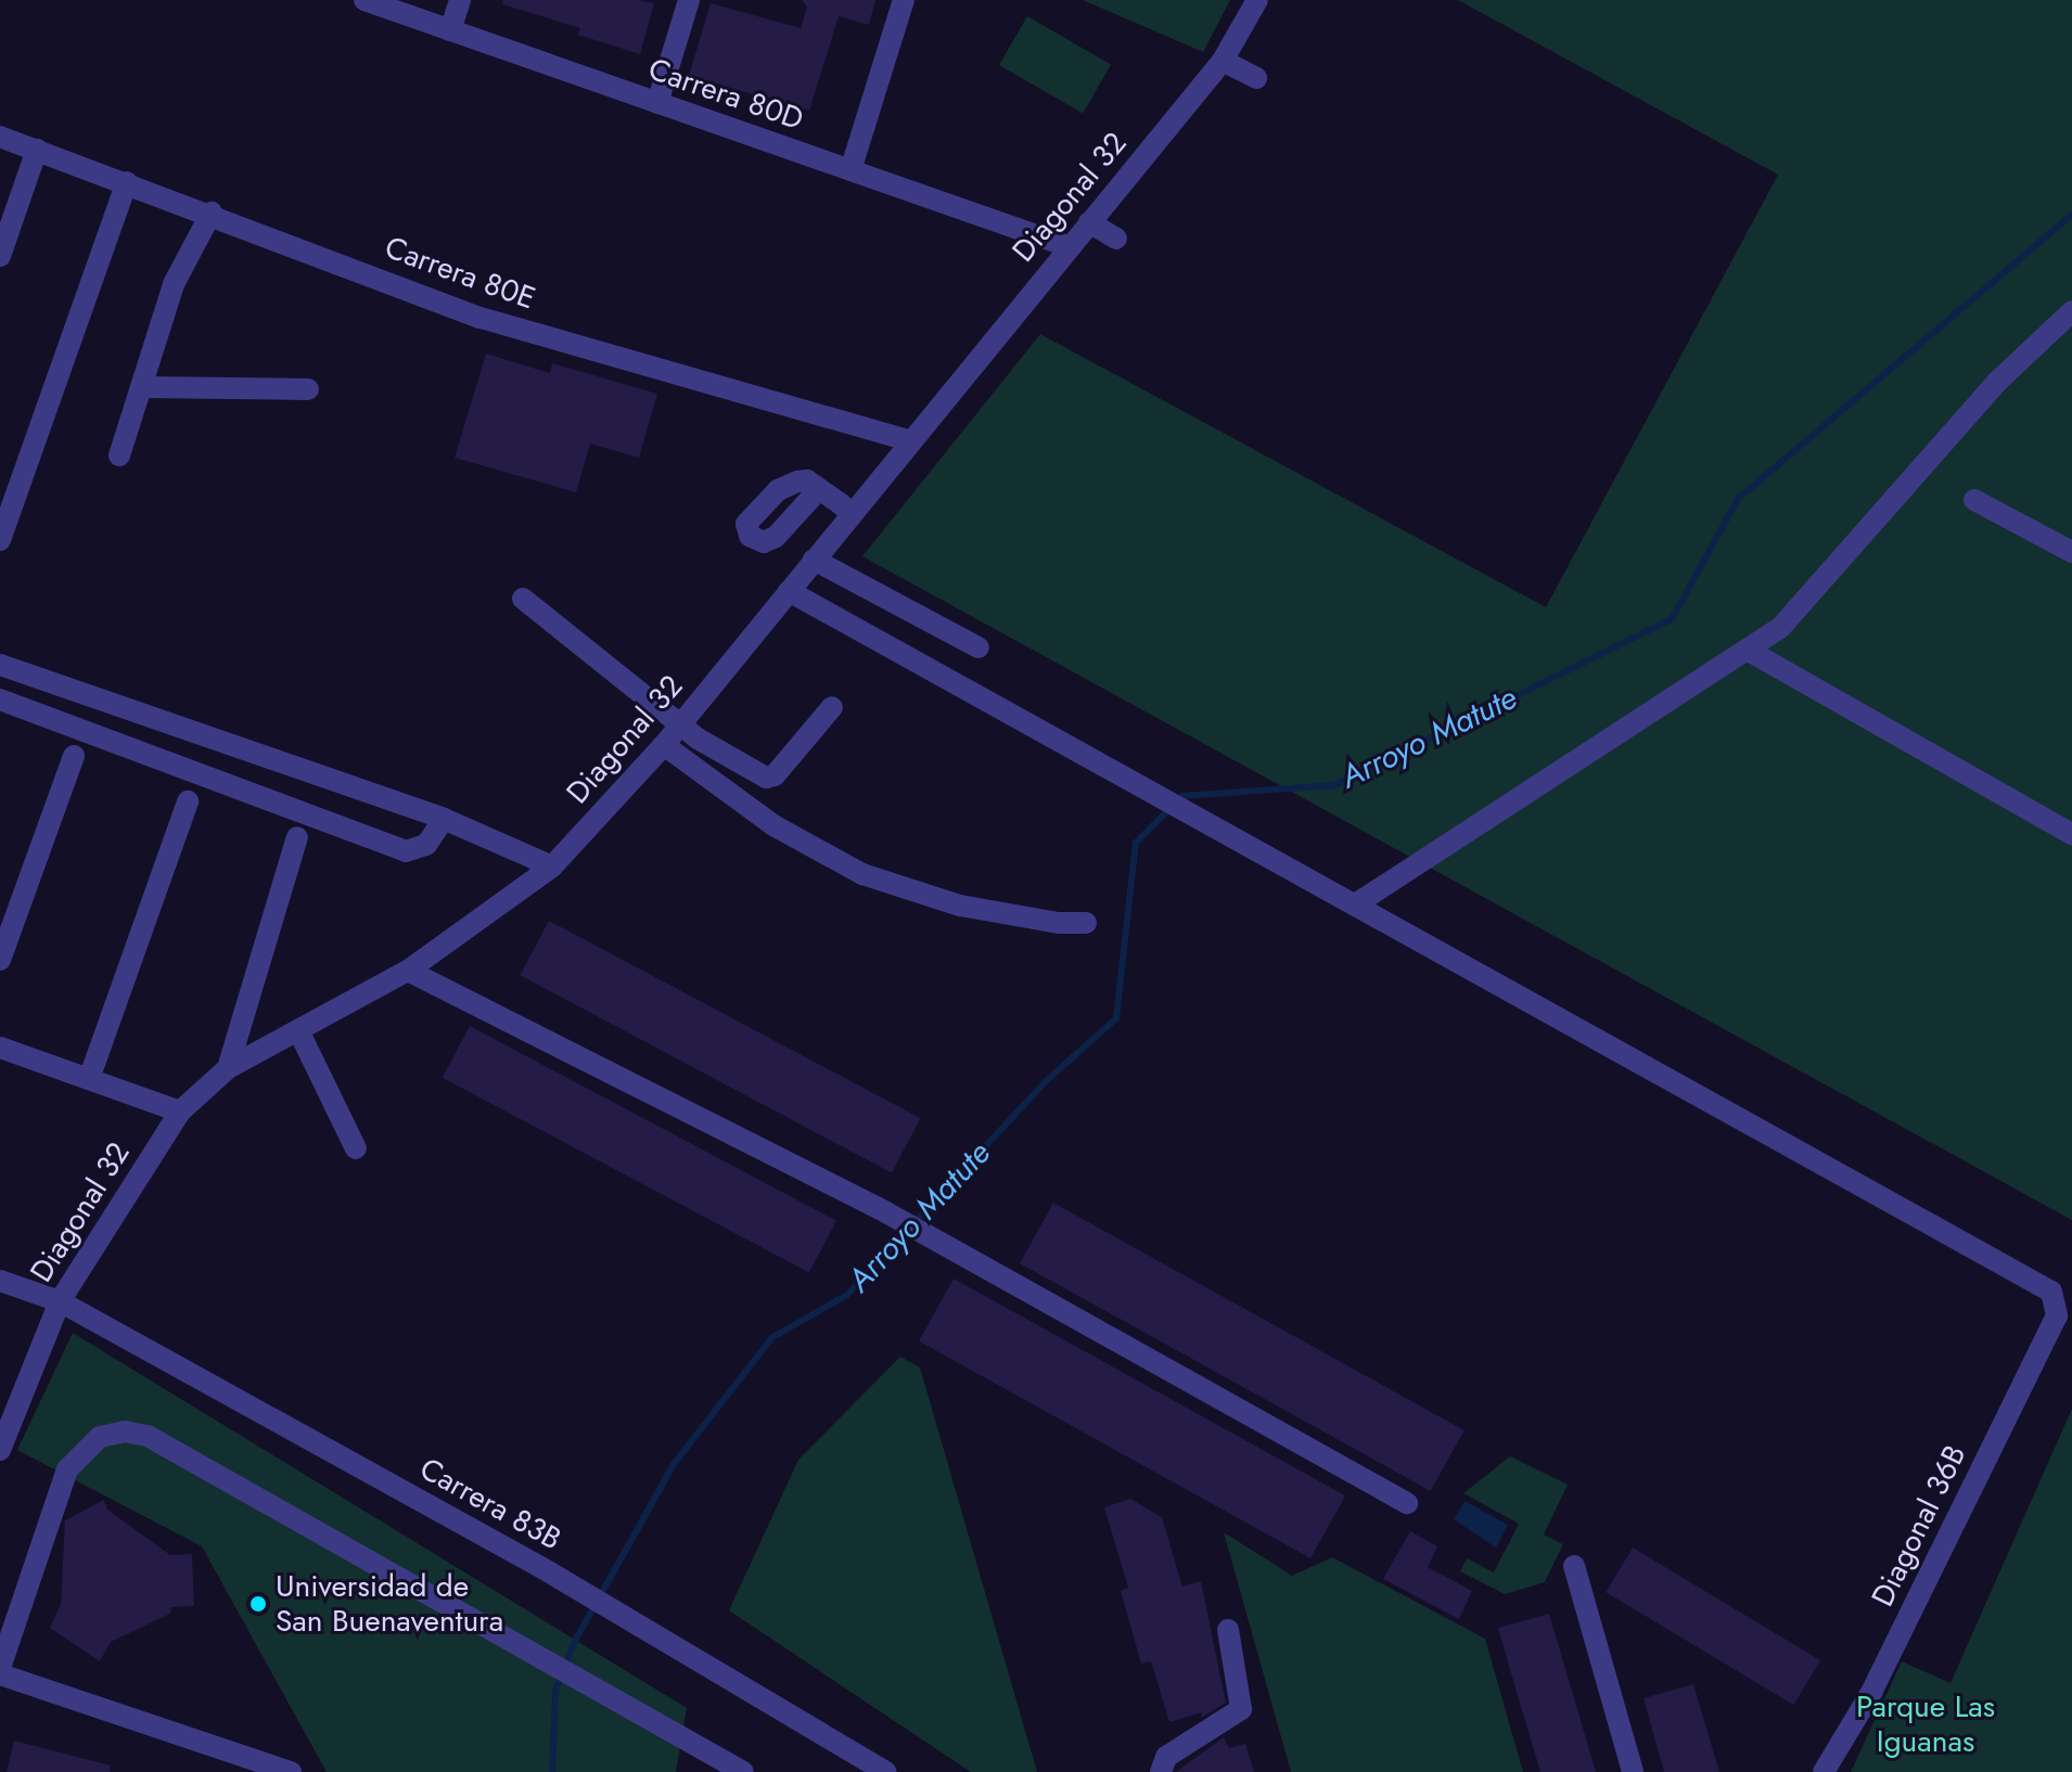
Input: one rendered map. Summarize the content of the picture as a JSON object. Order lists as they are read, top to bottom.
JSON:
{
  "streets": {
    "street": [
      "Carrera 80D",
      "Diagonal 32",
      "Carrera 80E",
      "Carrera 83B",
      "Diagonal 36B"
    ]
  },
  "crossings": [
    ["Carrera 80D", "Diagonal 32"],
    ["Diagonal 32", "Carrera 80E"],
    ["Diagonal 32", "Carrera 83B"]
  ],
  "water": ["Arroyo Matute"],
  "parks": ["Parque Las Iguanas"],
  "places": ["Universidad de San Buenaventura"]
}
